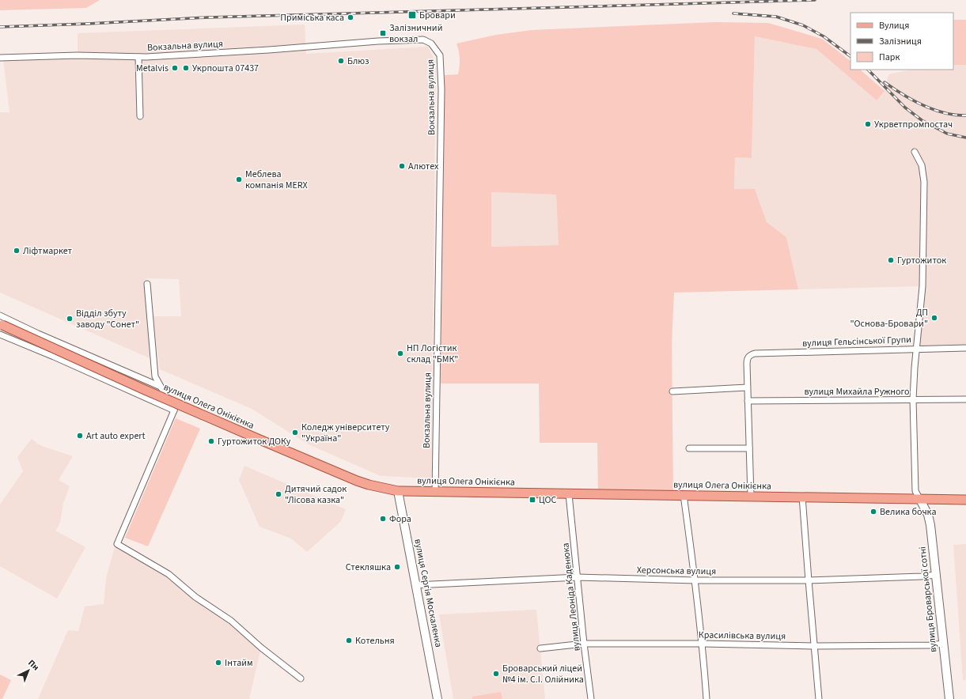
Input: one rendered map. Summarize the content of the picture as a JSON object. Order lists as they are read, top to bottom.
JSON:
{
  "streets": {
    "main road": ["вулиця Олега Онікієнка", "вулиця Сергія Москаленка", "вулиця Броварської сотні"],
    "street": [
      "Вокзальна вулиця",
      "вулиця Гельсінської Групи",
      "вулиця Михайла Ружного",
      "Херсонська вулиця",
      "вулиця Леоніда Каденюка",
      "Красилівська вулиця"
    ]
  },
  "crossings": [
    ["Вокзальна вулиця", "вулиця Олега Онікієнка"],
    ["вулиця Олега Онікієнка", "вулиця Сергія Москаленка"],
    ["вулиця Олега Онікієнка", "вулиця Леоніда Каденюка"],
    ["вулиця Олега Онікієнка", "вулиця Броварської сотні"],
    ["Херсонська вулиця", "вулиця Сергія Москаленка"],
    ["Херсонська вулиця", "вулиця Леоніда Каденюка"],
    ["Херсонська вулиця", "вулиця Броварської сотні"],
    ["вулиця Леоніда Каденюка", "Красилівська вулиця"],
    ["вулиця Броварської сотні", "Красилівська вулиця"]
  ],
  "places": {
    "transit": ["Бровари", "Залізничний вокзал", "ЦОС"],
    "other": [
      "Приміська каса",
      "Блюз",
      "Metalvis",
      "Укрпошта 07437",
      "Укрветпромпостач",
      "Алютех",
      "Меблева компанія MERX",
      "Ліфтмаркет",
      "Гуртожиток",
      "ДП \"Основа-Бровари\"",
      "Відділ збуту заводу \"Сонет\"",
      "НП Логістик склад \"БМК\"",
      "Коледж університету \"Україна\"",
      "Art auto expert",
      "Гуртожиток ДОКу",
      "Дитячий садок \"Лісова казка\"",
      "Велика бочка",
      "Фора",
      "Стекляшка",
      "Котельня",
      "Інтайм",
      "Броварський ліцей №4 ім. С.І. Олійника"
    ]
  },
  "legend": ["Вулиця", "Залізниця", "Парк"],
  "north": "top right"
}
